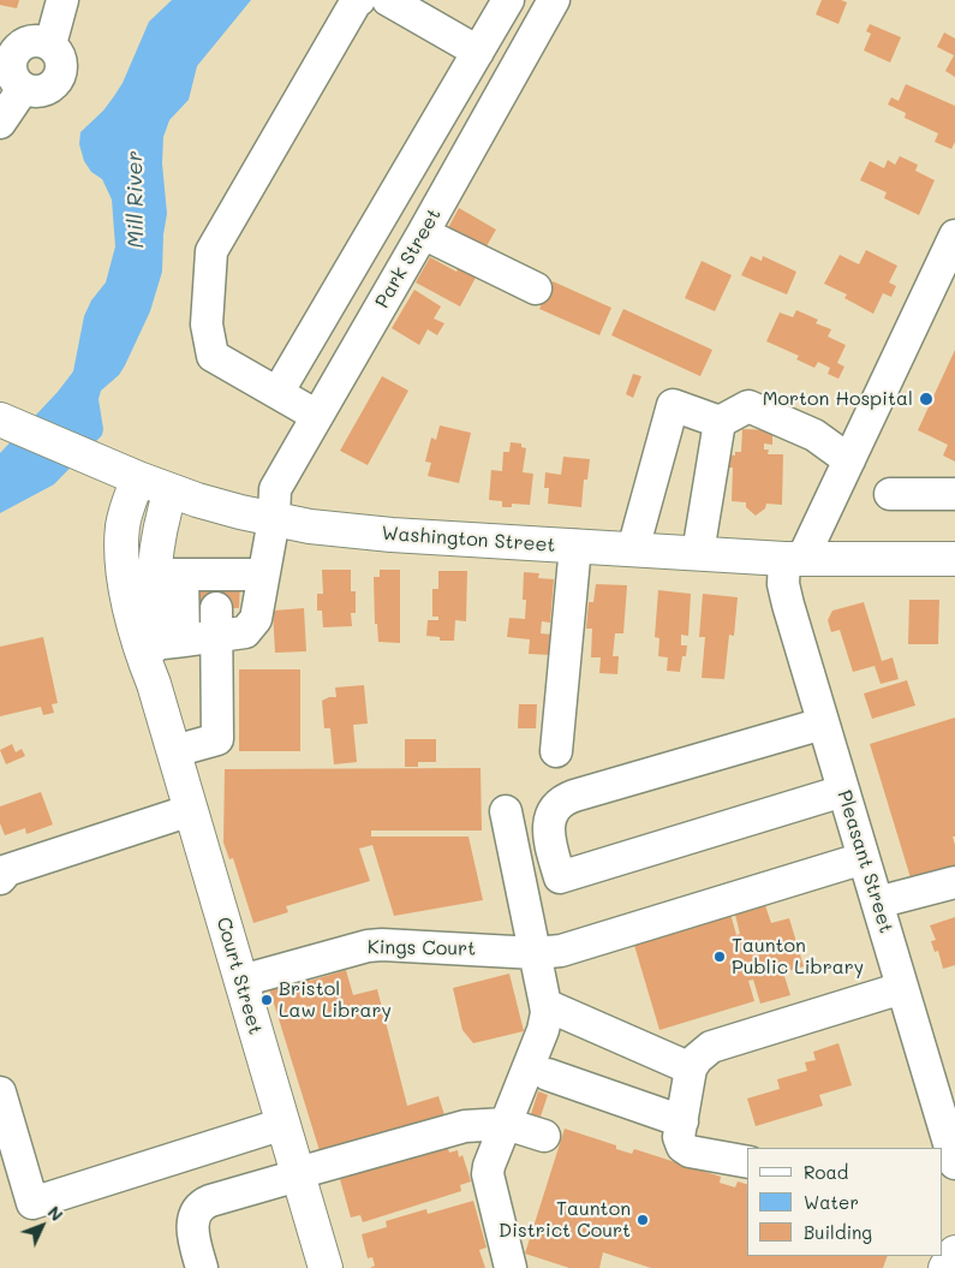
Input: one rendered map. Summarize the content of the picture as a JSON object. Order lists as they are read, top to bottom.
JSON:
{
  "streets": {
    "main road": ["Washington Street", "Court Street"],
    "street": ["Park Street", "Pleasant Street", "Kings Court"]
  },
  "crossings": [
    ["Park Street", "Washington Street"],
    ["Washington Street", "Pleasant Street"],
    ["Washington Street", "Court Street"],
    ["Pleasant Street", "Kings Court"],
    ["Kings Court", "Court Street"]
  ],
  "water": ["Mill River"],
  "places": [
    "Morton Hospital",
    "Taunton Public Library",
    "Bristol Law Library",
    "Taunton District Court"
  ],
  "legend": ["Road", "Water", "Building"],
  "north": "top right"
}
